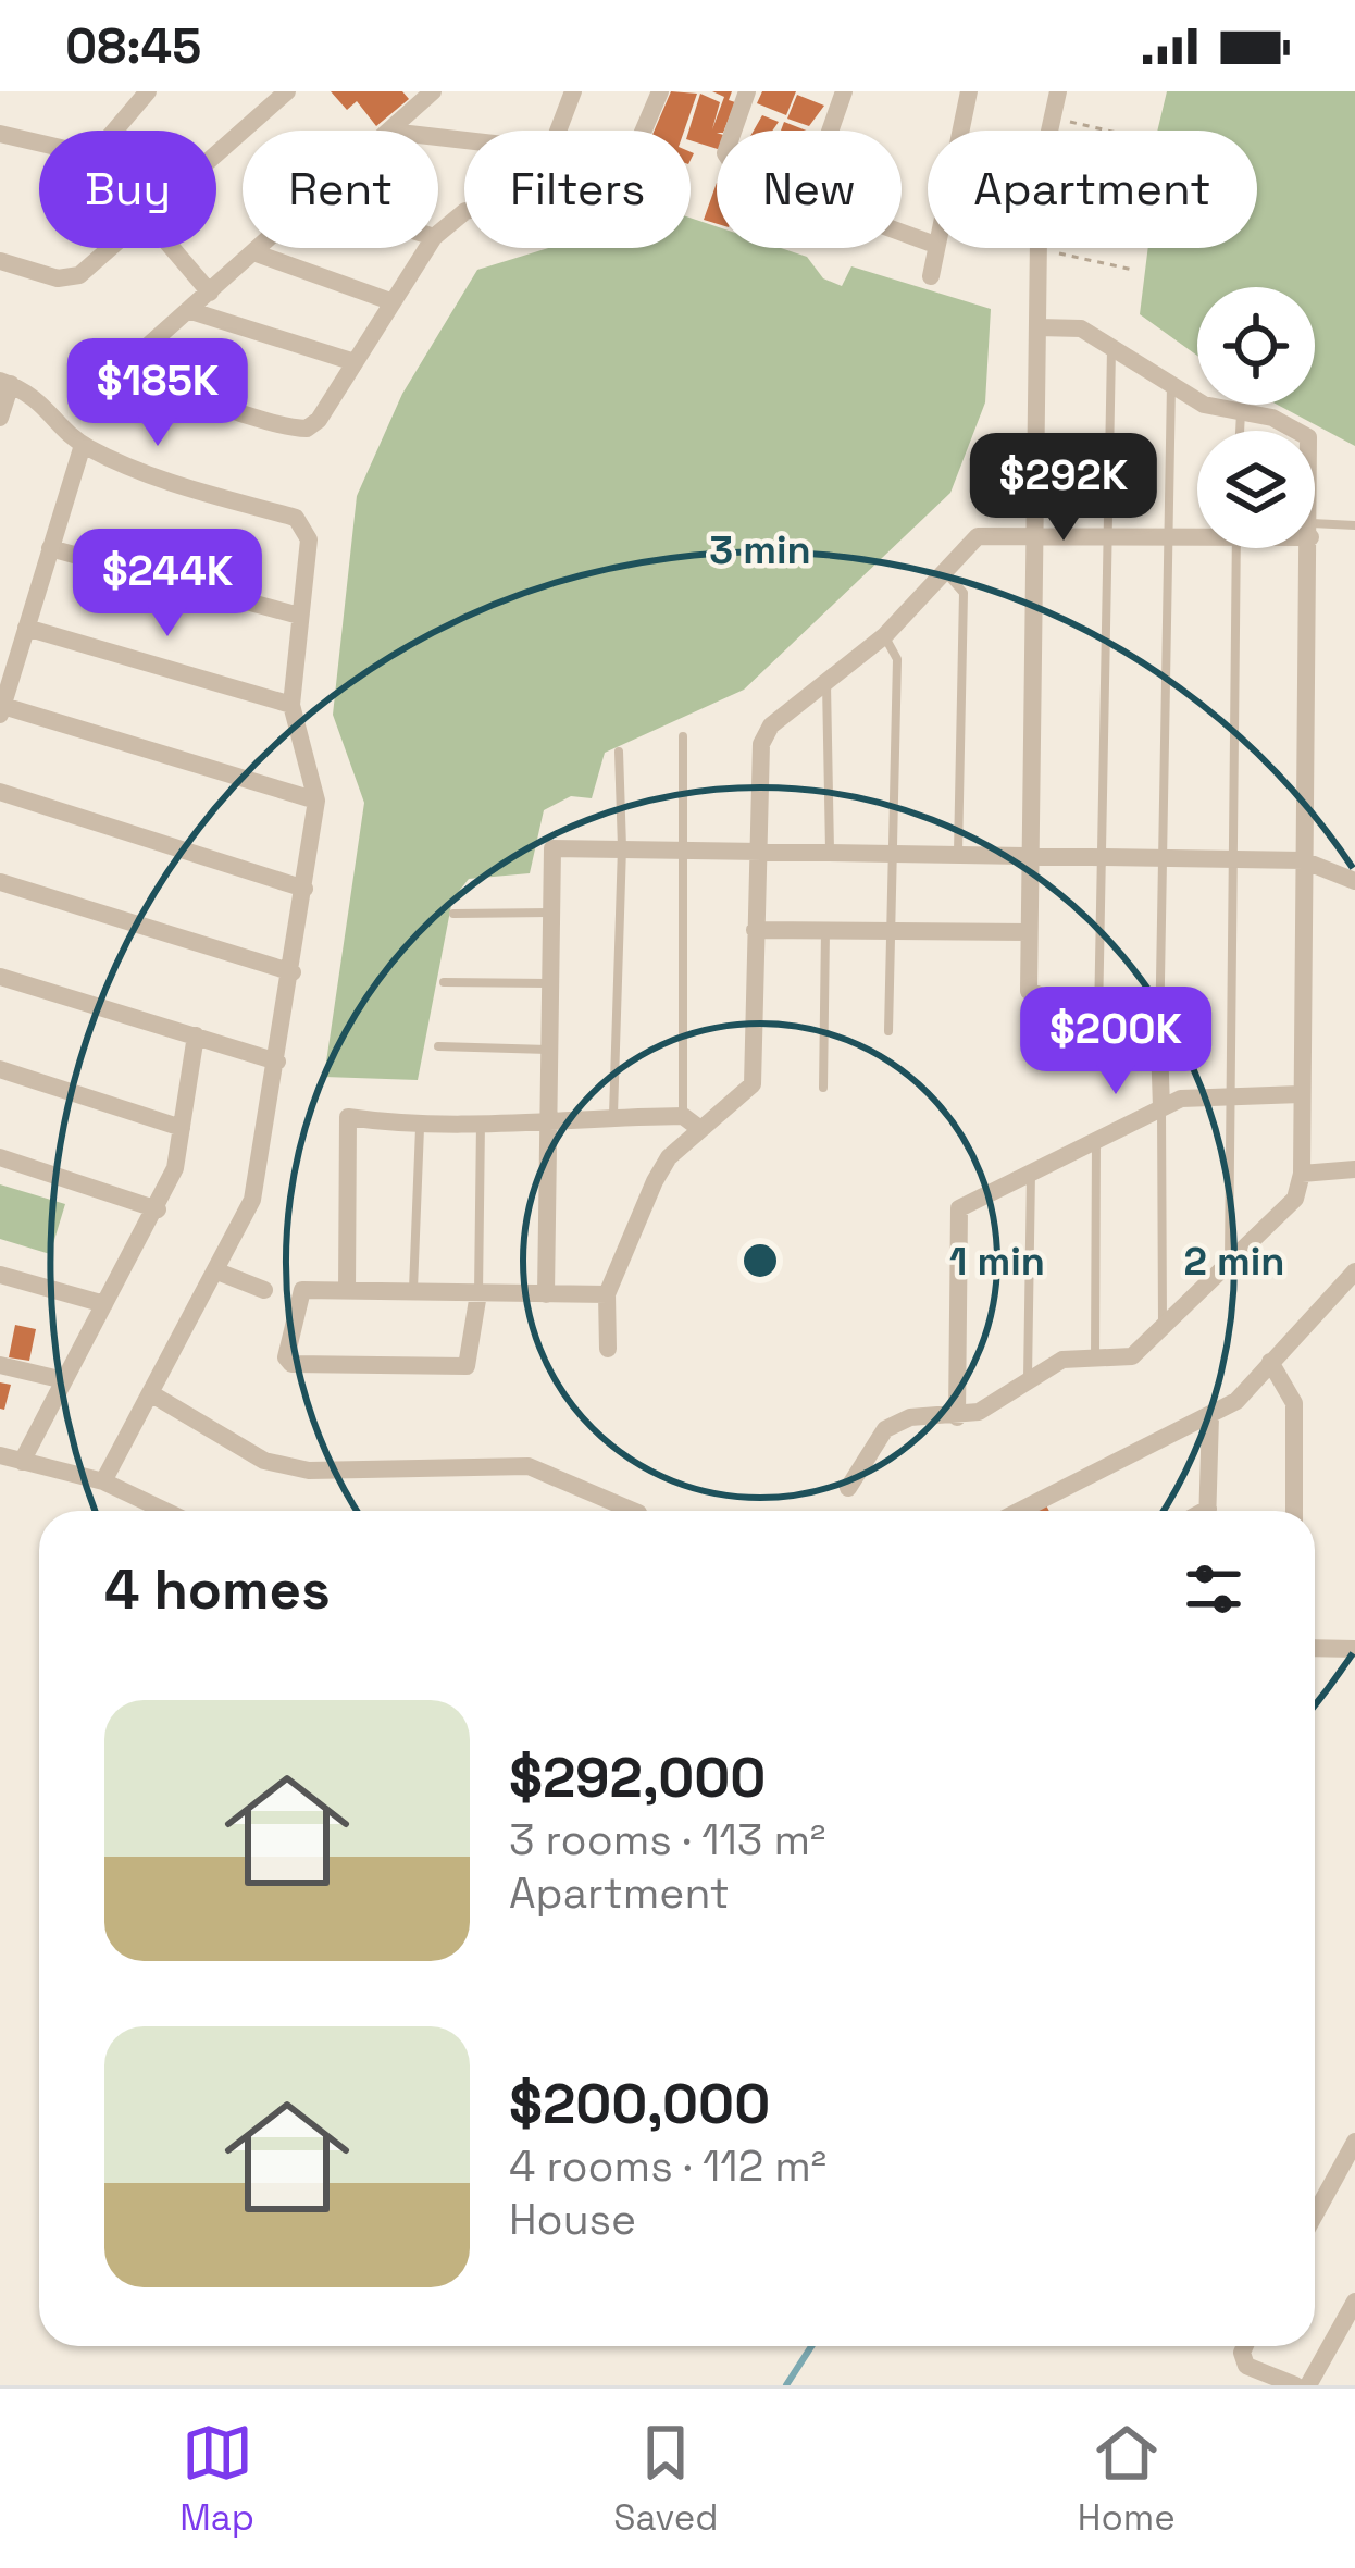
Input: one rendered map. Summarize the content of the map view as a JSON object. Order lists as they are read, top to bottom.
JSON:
{
  "page": {
    "status": "08:45",
    "chip": [
      "Buy",
      "Rent",
      "Filters",
      "New",
      "Apartment"
    ],
    "price": [
      "$185K",
      "$292K",
      "$244K",
      "$200K"
    ],
    "heading": "4 homes",
    "list": [
      {
        "name": "$292,000",
        "note": "3 rooms · 113 m² · Apartment"
      },
      {
        "name": "$200,000",
        "note": "4 rooms · 112 m² · House"
      }
    ],
    "tabs": ["Map", "Saved", "Home"]
  },
  "rings": ["3 min", "1 min", "2 min"]
}
